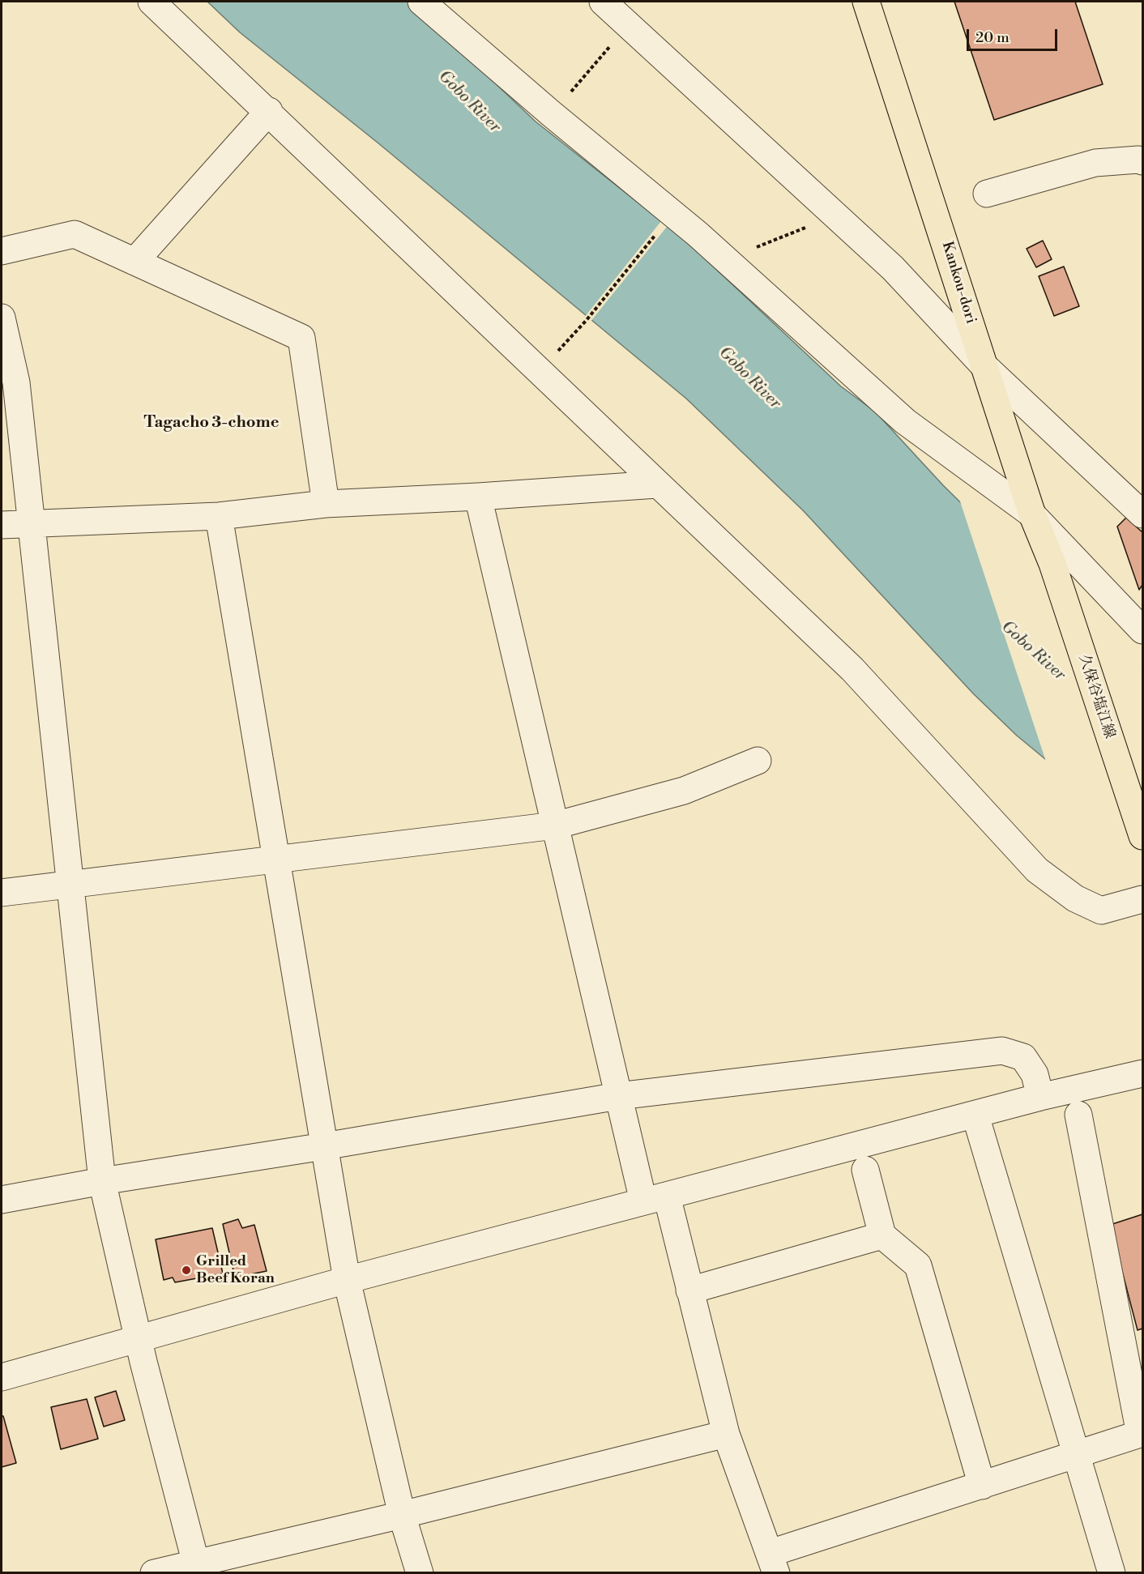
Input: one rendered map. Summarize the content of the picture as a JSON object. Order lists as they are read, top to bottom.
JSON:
{
  "streets": {
    "main road": ["Kankou-dori", "久保谷塩江線"]
  },
  "crossings": [
    ["Kankou-dori", "久保谷塩江線"]
  ],
  "districts": ["Tagacho 3-chome"],
  "water": ["Gobo River"],
  "places": ["Grilled Beef Koran"],
  "scale_bar": "20 m"
}
